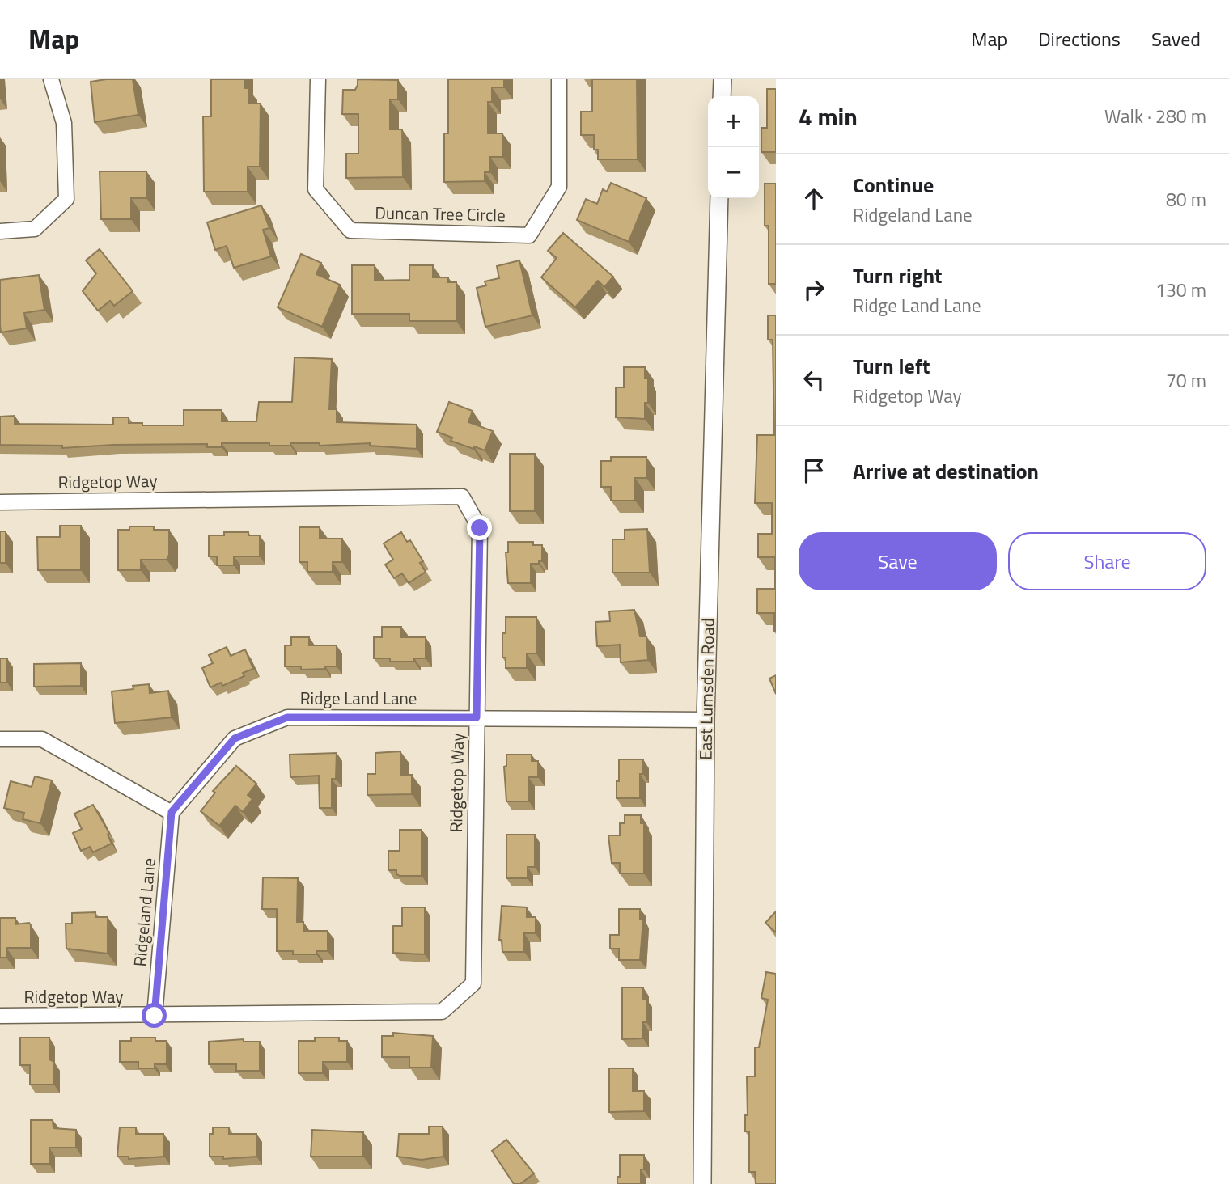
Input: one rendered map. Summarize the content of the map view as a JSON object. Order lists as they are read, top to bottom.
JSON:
{
  "streets": {
    "street": [
      "Duncan Tree Circle",
      "Ridgetop Way",
      "East Lumsden Road",
      "Ridge Land Lane",
      "Ridgeland Lane"
    ]
  },
  "crossings": [
    ["Ridgetop Way", "Ridge Land Lane"],
    ["Ridgetop Way", "Ridgeland Lane"],
    ["East Lumsden Road", "Ridge Land Lane"],
    ["Ridge Land Lane", "Ridgeland Lane"]
  ],
  "page": {
    "header": "Map",
    "nav": ["Map", "Directions", "Saved"],
    "heading": ["4 min", "Walk · 280 m"],
    "map_buttons": ["+", "−"],
    "list": [
      ["Continue", "Ridgeland Lane", "80 m"],
      ["Turn right", "Ridge Land Lane", "130 m"],
      ["Turn left", "Ridgetop Way", "70 m"],
      "Arrive at destination"
    ],
    "buttons": ["Save", "Share"]
  }
}
